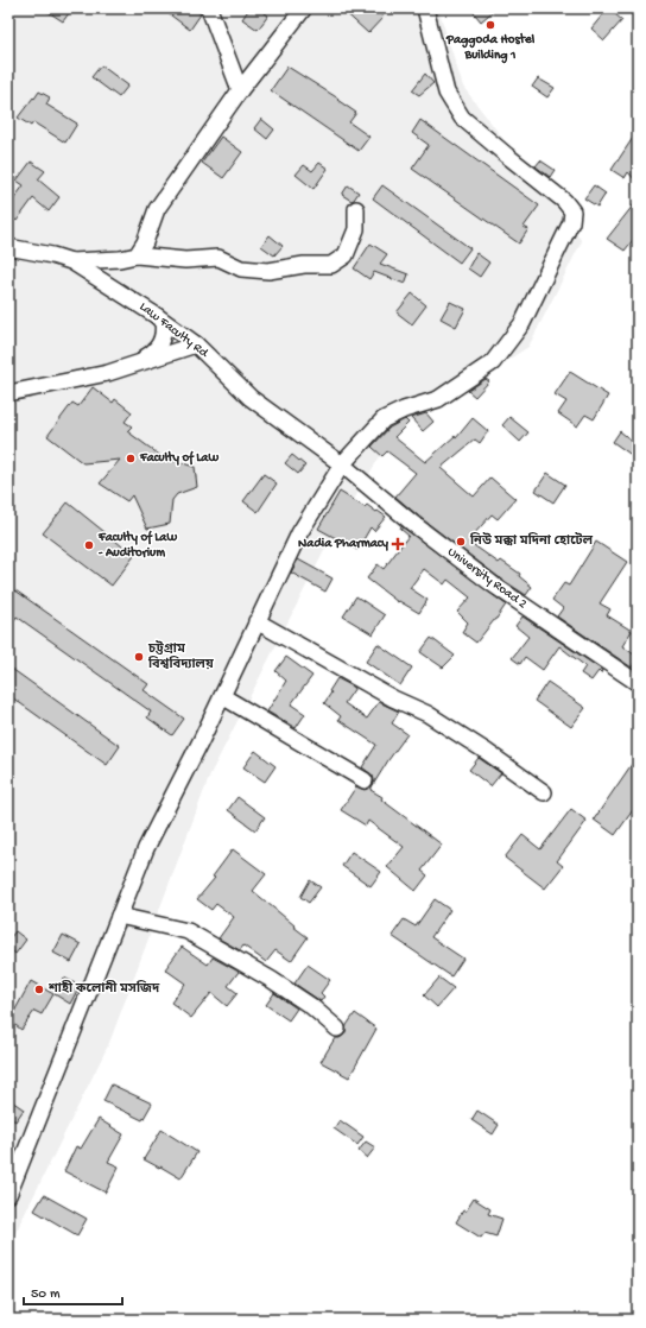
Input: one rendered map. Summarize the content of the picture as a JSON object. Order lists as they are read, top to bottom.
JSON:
{
  "streets": {
    "street": ["Law Faculty Rd", "University Road 2"]
  },
  "crossings": [
    ["Law Faculty Rd", "University Road 2"]
  ],
  "places": {
    "other": [
      "Paggoda Hostel Building 1",
      "Faculty of Law",
      "নিউ মক্কা মদিনা হোটেল",
      "Faculty of Law - Auditorium",
      "চট্টগ্রাম বিশ্ববিদ্যালয়",
      "শাহী কলোনী মসজিদ"
    ],
    "health": ["Nadia Pharmacy"]
  },
  "scale_bar": "50 m"
}
